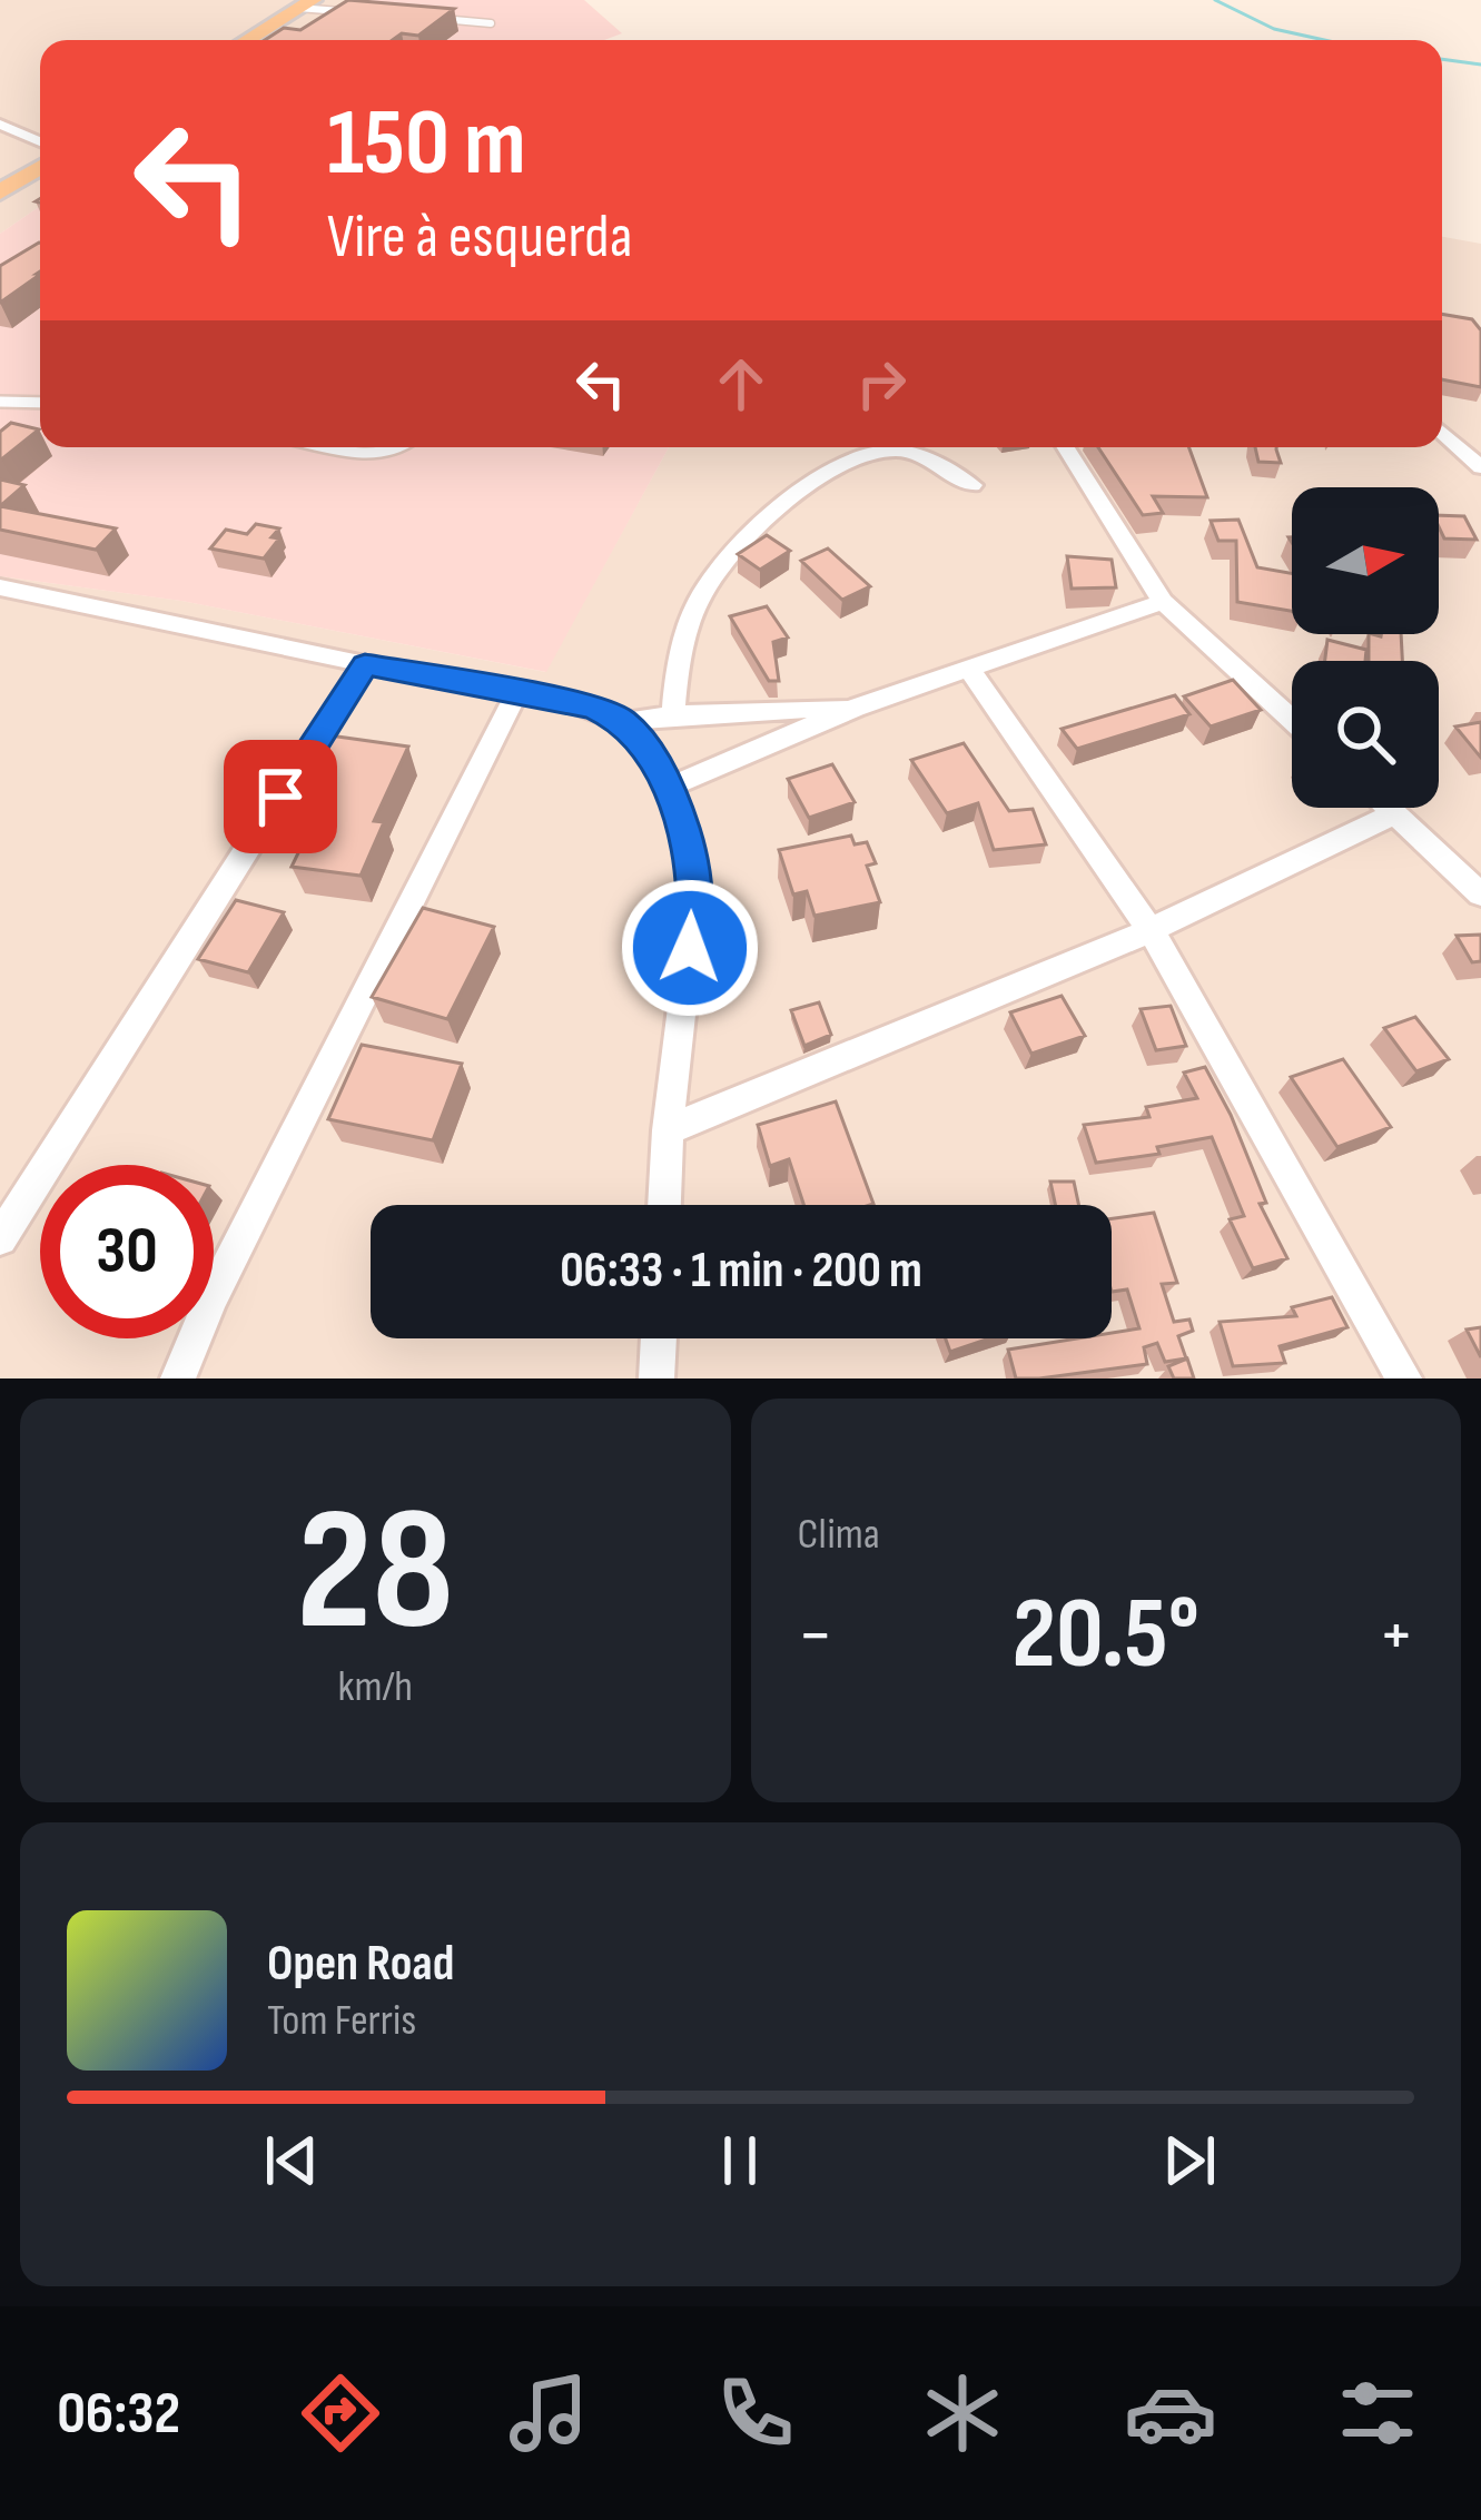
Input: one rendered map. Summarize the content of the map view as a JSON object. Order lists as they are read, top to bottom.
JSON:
{
  "north": "right",
  "page": {
    "turn": ["150 m", "Vire à esquerda"],
    "limit": "30",
    "trip": "06:33 · 1 min · 200 m",
    "tile": [
      ["28", "km/h"],
      "Clima"
    ],
    "heat": ["−", "20.5°", "+"],
    "song": ["Open Road", "Tom Ferris"],
    "tabs": "06:32"
  }
}
